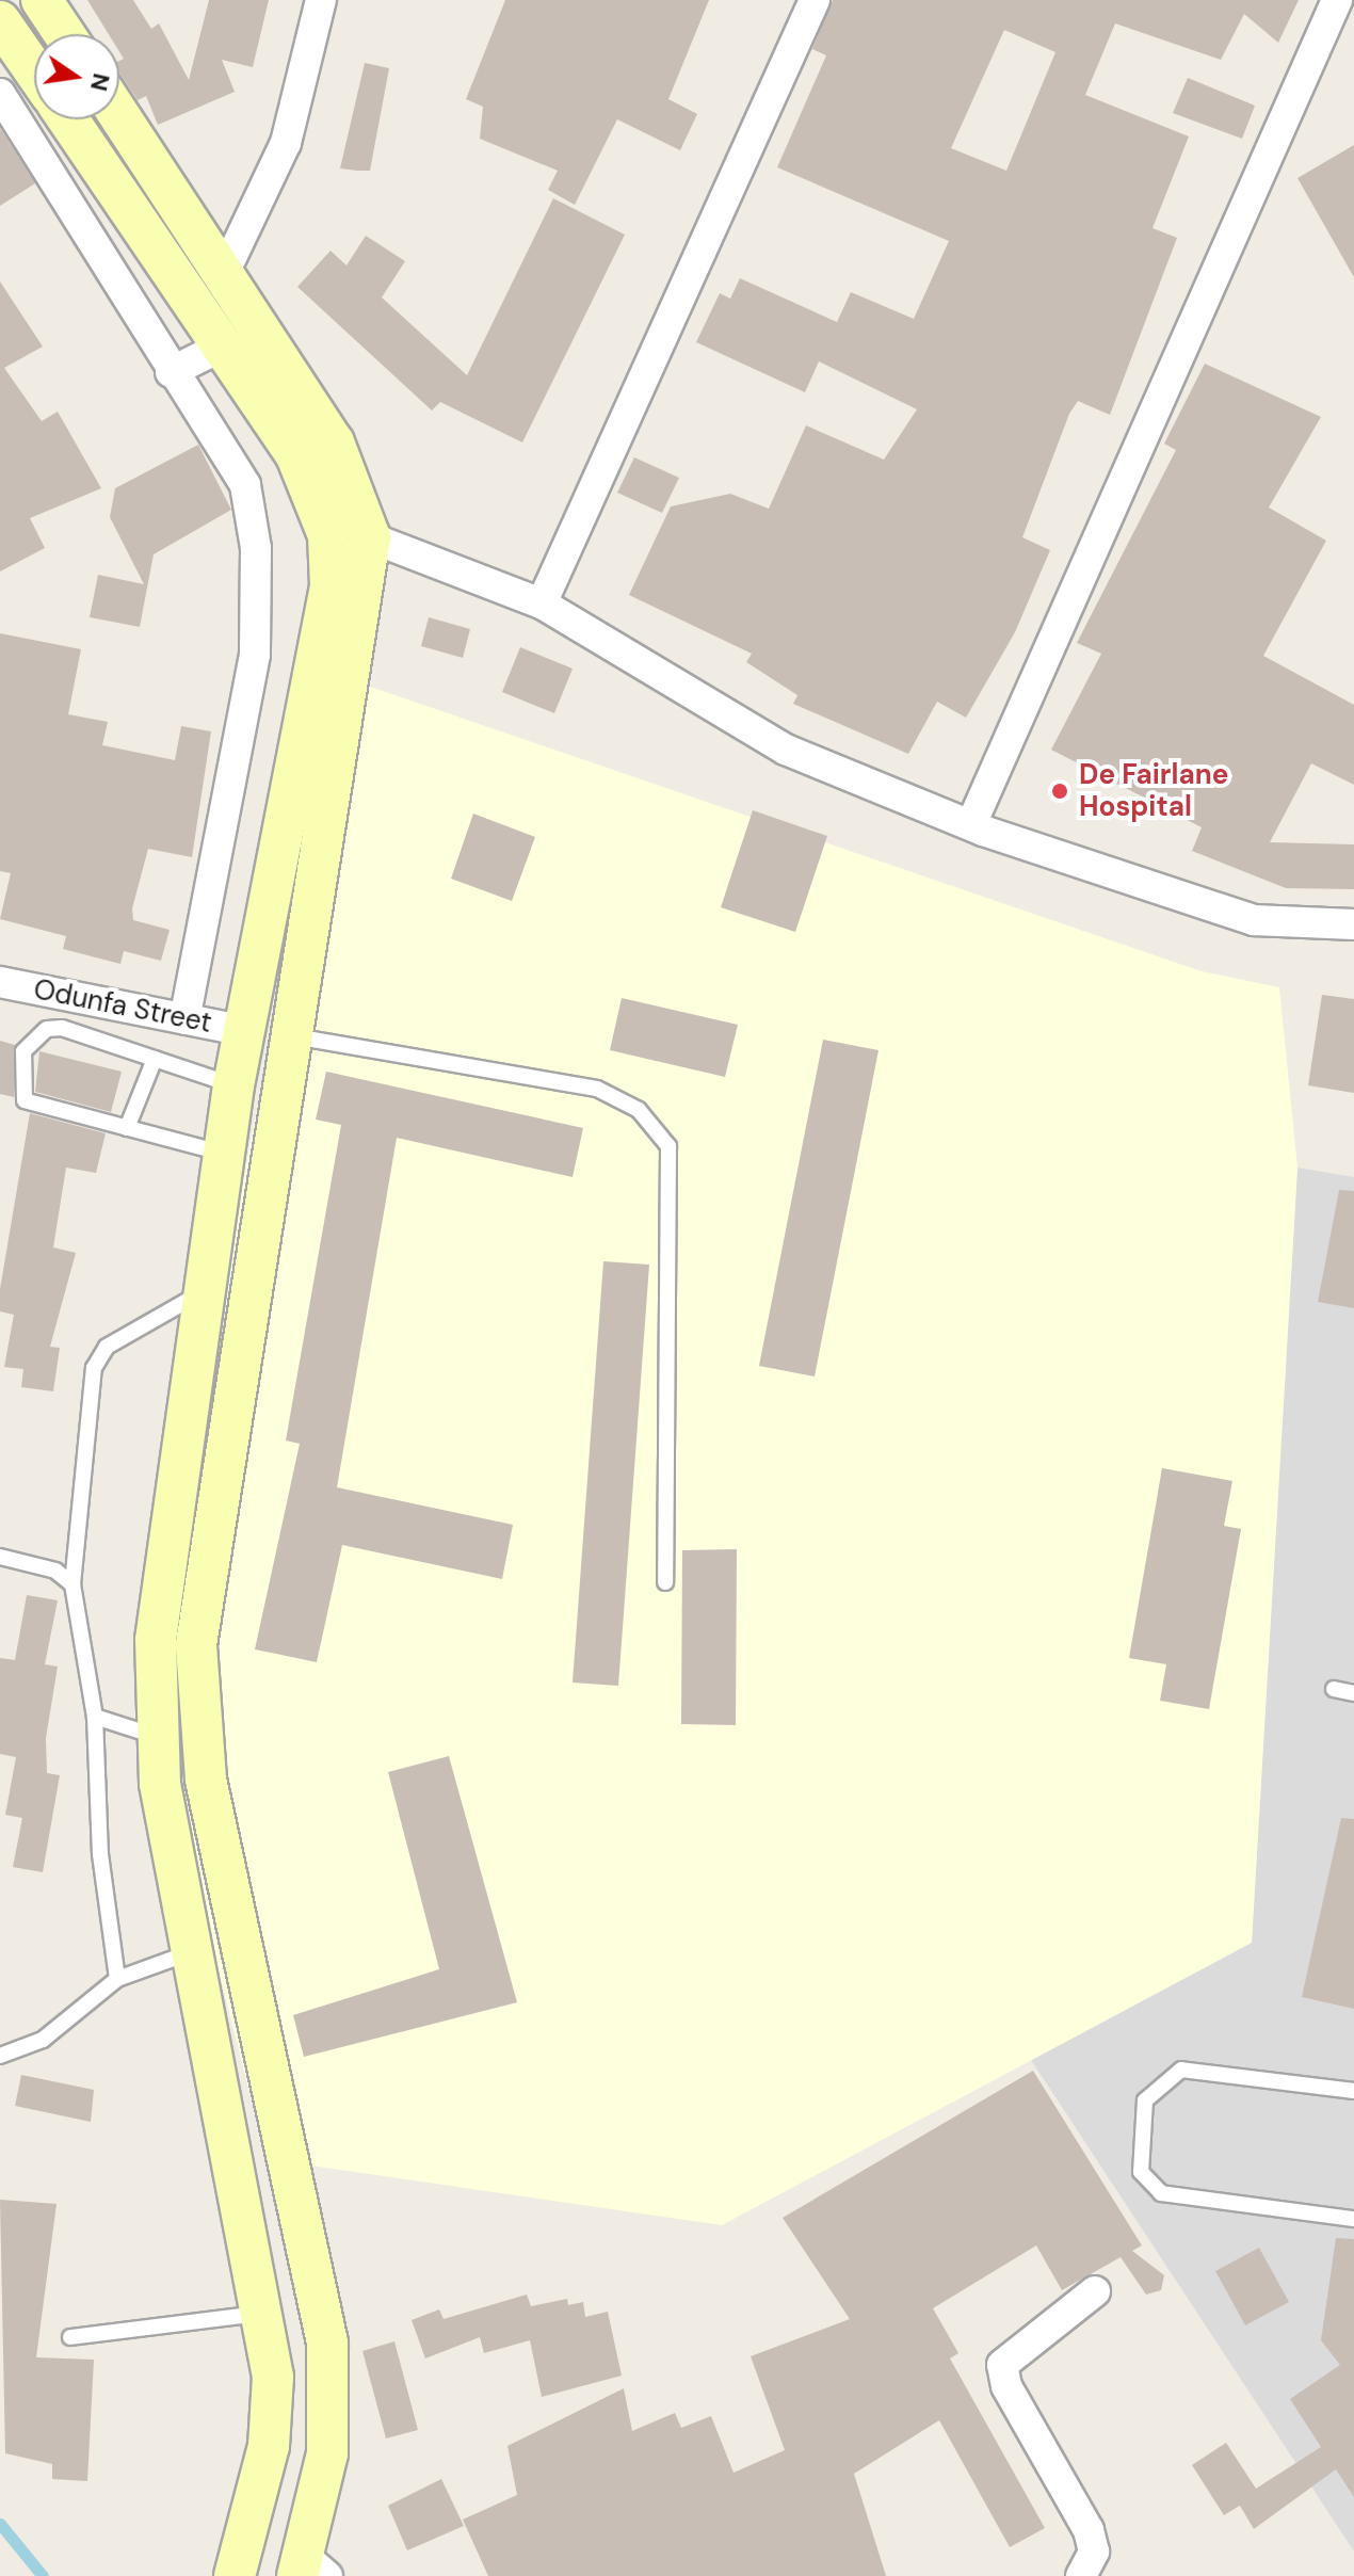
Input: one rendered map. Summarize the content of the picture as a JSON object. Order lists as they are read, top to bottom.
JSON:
{
  "streets": {
    "street": ["Odunfa Street"]
  },
  "places": ["De Fairlane Hospital"],
  "north": "right"
}
